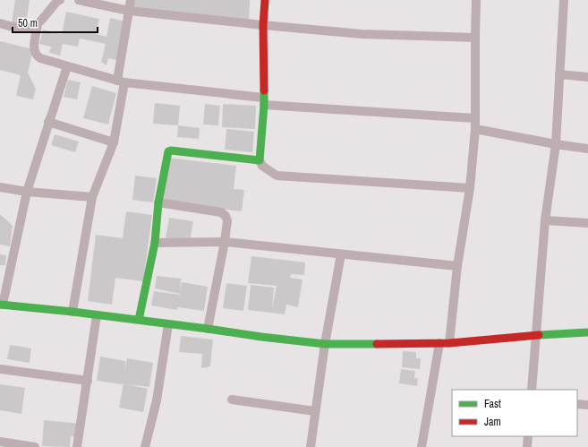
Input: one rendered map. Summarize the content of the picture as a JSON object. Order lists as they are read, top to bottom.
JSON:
{
  "legend": ["Fast", "Jam"],
  "scale_bar": "50 m"
}
